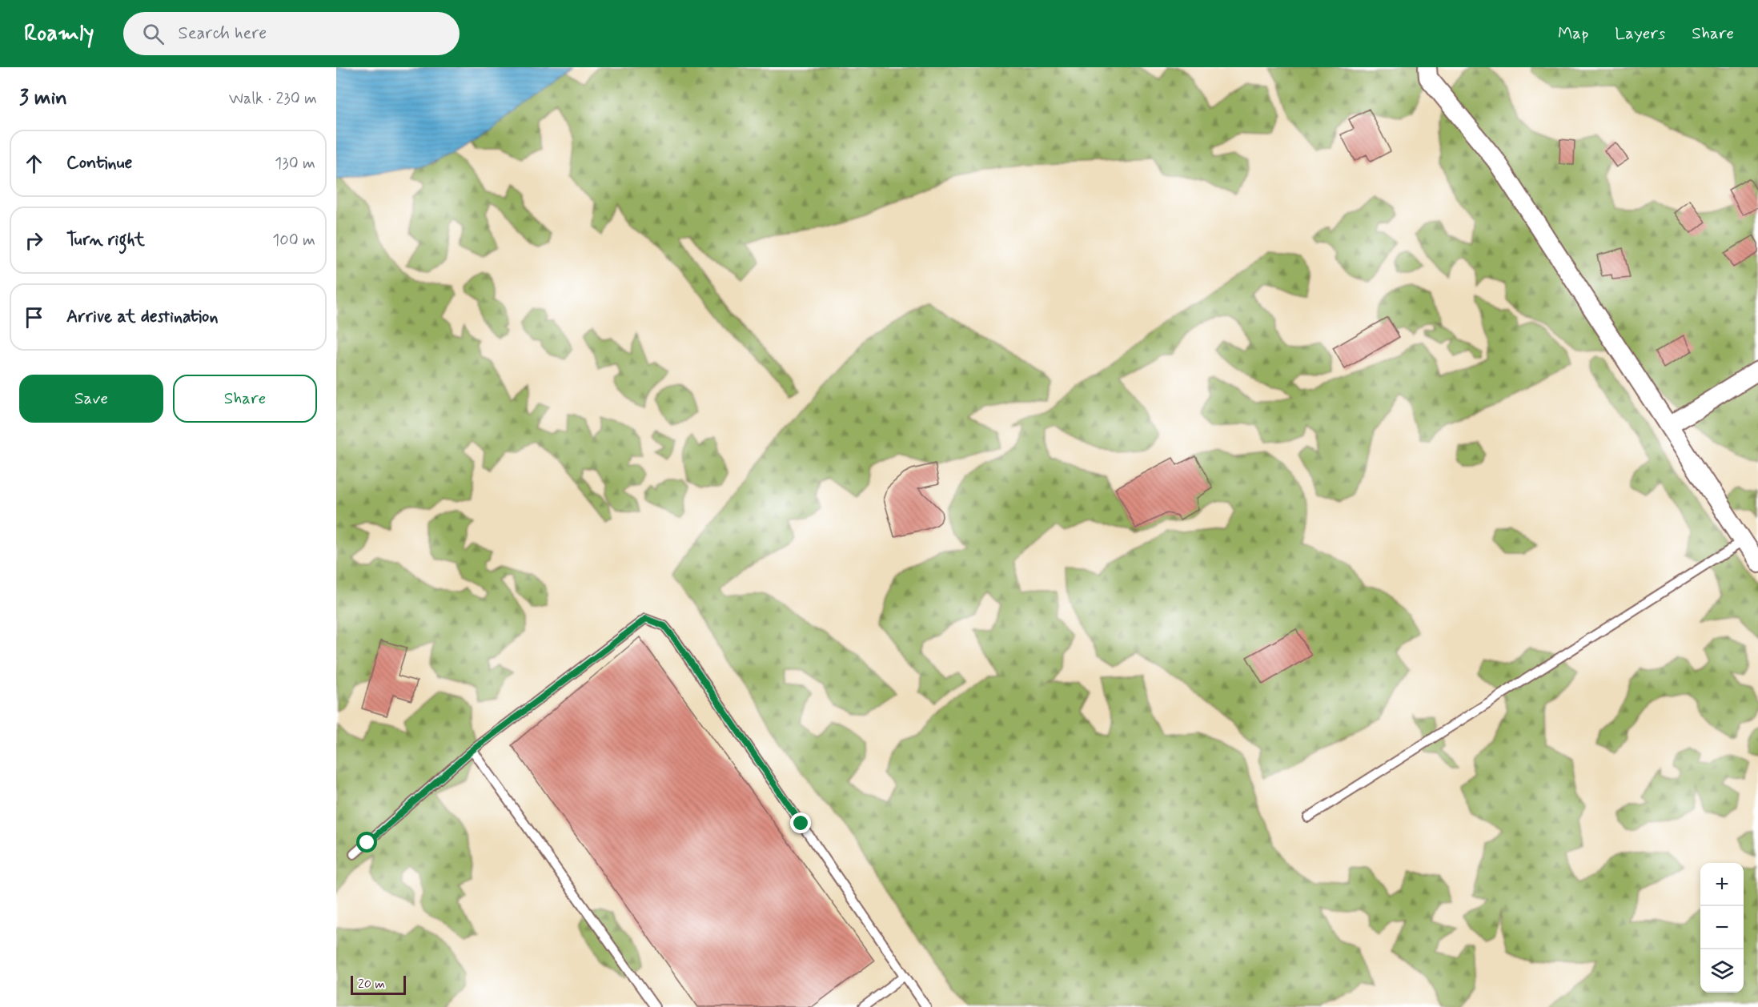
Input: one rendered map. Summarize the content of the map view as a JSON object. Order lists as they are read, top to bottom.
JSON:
{
  "scale_bar": "20 m",
  "page": {
    "header": "Roamly",
    "search": "Search here",
    "nav": ["Map", "Layers", "Share"],
    "heading": ["3 min", "Walk · 230 m"],
    "list": [
      ["Continue", "130 m"],
      ["Turn right", "100 m"],
      "Arrive at destination"
    ],
    "buttons": ["Save", "Share"],
    "map_buttons": ["+", "−"],
    "scale": "20 m"
  }
}
